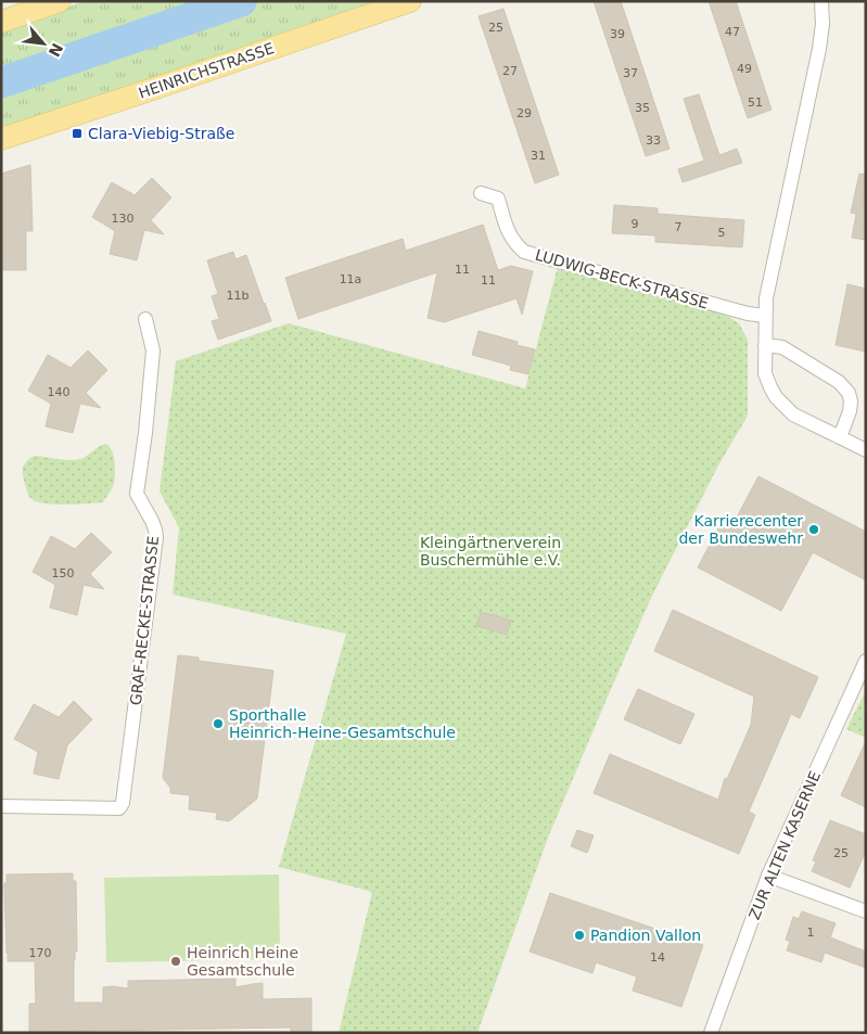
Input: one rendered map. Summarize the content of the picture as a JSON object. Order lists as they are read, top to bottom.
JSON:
{
  "streets": {
    "main road": ["HEINRICHSTRASSE"],
    "street": ["LUDWIG-BECK-STRASSE", "GRAF-RECKE-STRASSE", "ZUR ALTEN KASERNE"]
  },
  "parks": ["Kleingärtnerverein Buschermühle e.V."],
  "places": {
    "transit": ["Clara-Viebig-Straße"],
    "other": [
      "Karrierecenter der Bundeswehr",
      "Sporthalle Heinrich-Heine-Gesamtschule",
      "Pandion Vallon",
      "Heinrich Heine Gesamtschule"
    ]
  },
  "house_numbers": [
    "25",
    "47",
    "39",
    "49",
    "27",
    "37",
    "51",
    "35",
    "29",
    "33",
    "31",
    "130",
    "9",
    "7",
    "5",
    "11",
    "11a",
    "11",
    "11b",
    "140",
    "150",
    "25",
    "1",
    "170",
    "14"
  ],
  "north": "bottom right"
}
